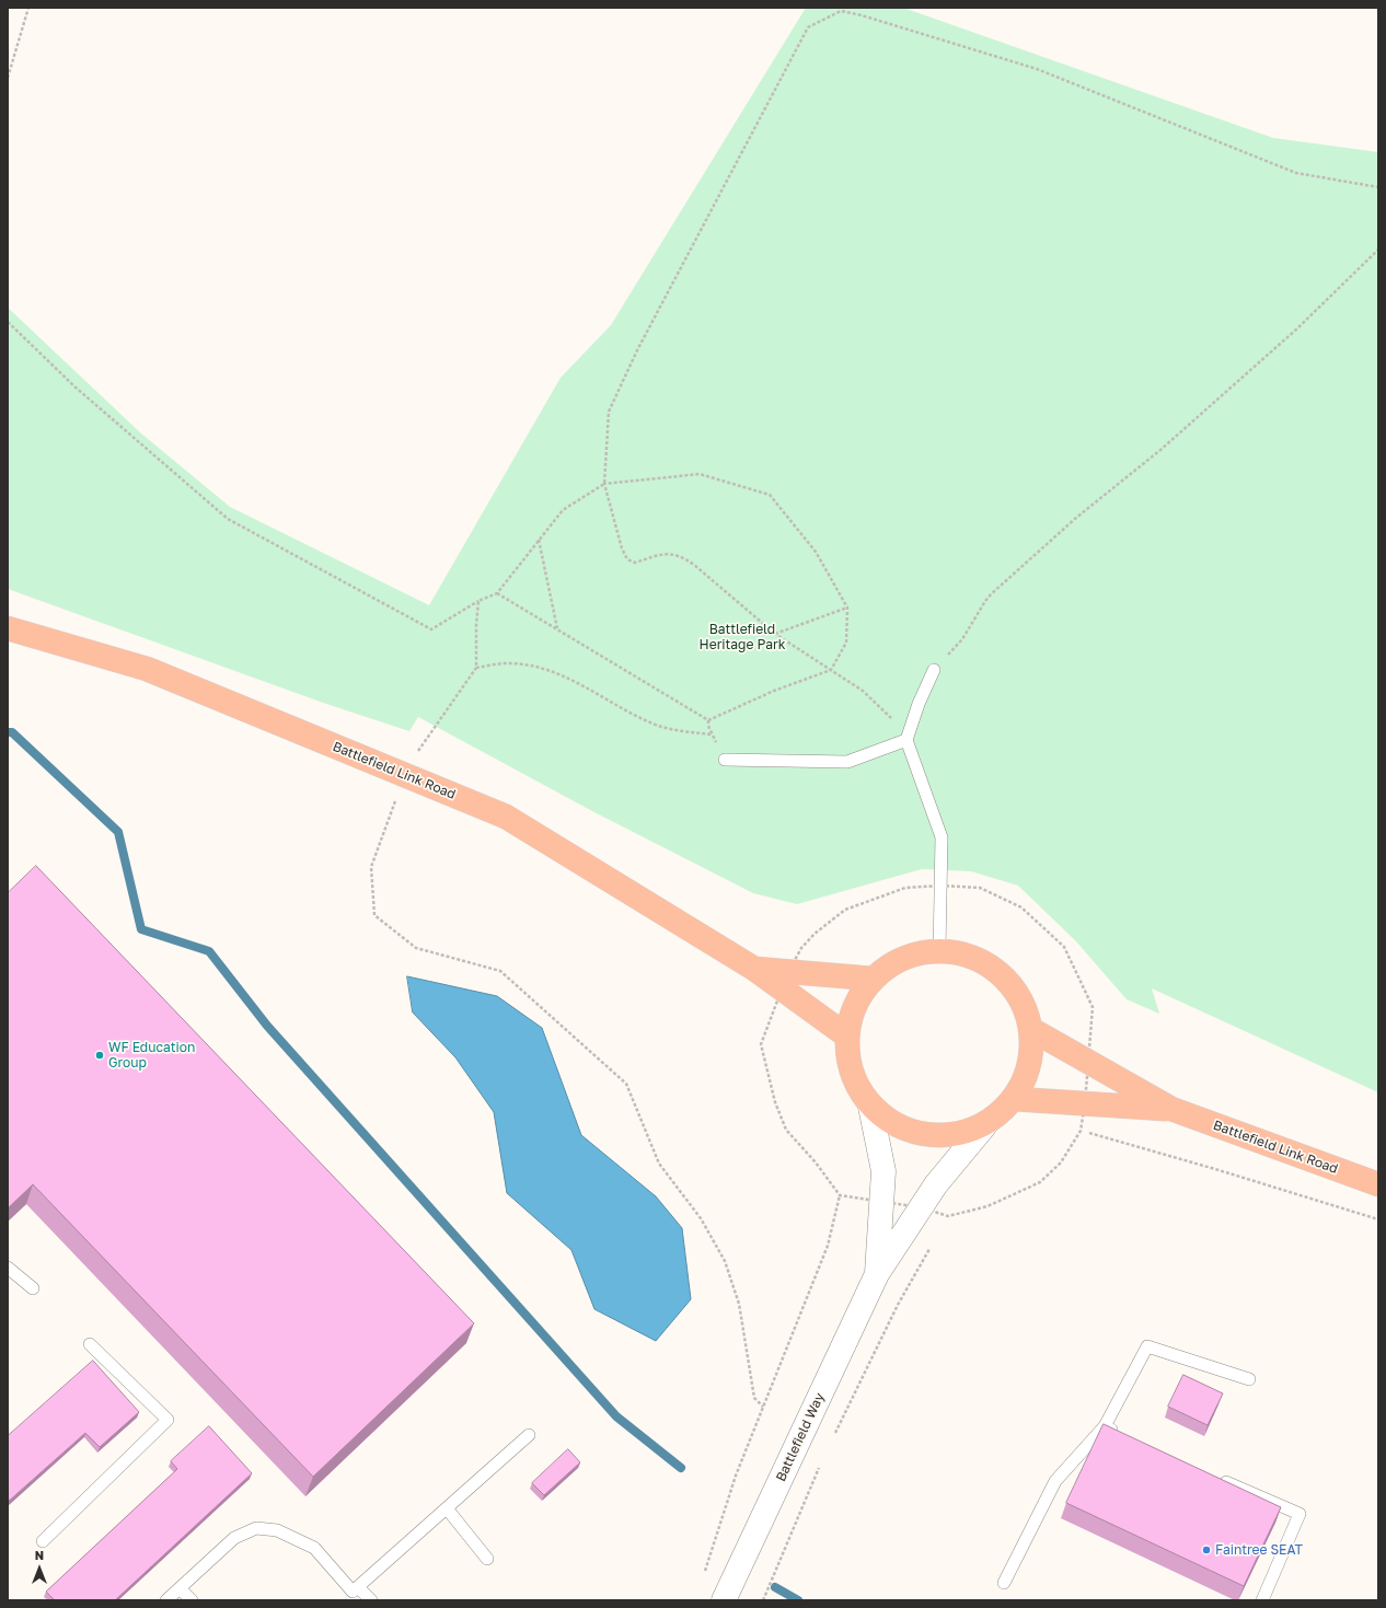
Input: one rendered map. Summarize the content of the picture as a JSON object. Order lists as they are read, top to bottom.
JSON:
{
  "streets": {
    "main road": ["Battlefield Link Road"],
    "street": ["Battlefield Way"]
  },
  "parks": ["Battlefield Heritage Park"],
  "places": ["WF Education Group", "Faintree SEAT"],
  "north": "top"
}
